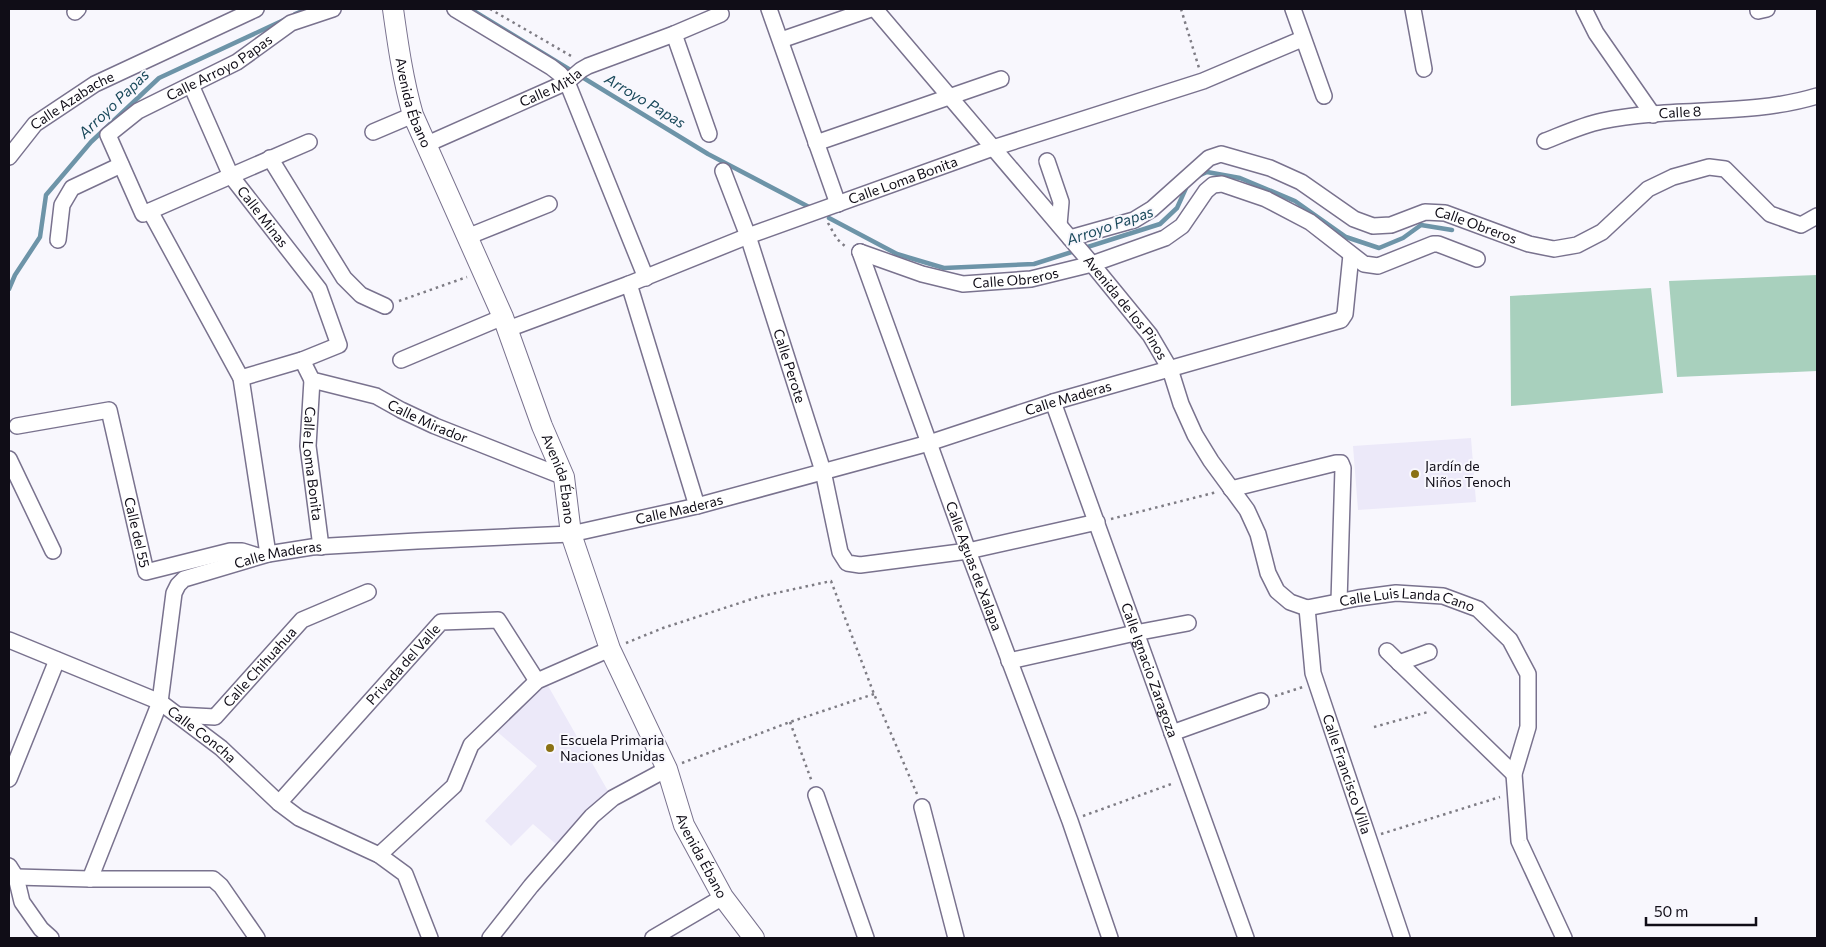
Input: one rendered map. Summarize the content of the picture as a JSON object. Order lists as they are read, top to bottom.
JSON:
{
  "streets": {
    "main road": ["Avenida Ébano"],
    "street": [
      "Calle Arroyo Papas",
      "Calle Mitla",
      "Calle Azabache",
      "Calle 8",
      "Calle Loma Bonita",
      "Calle Minas",
      "Calle Obreros",
      "Avenida de los Pinos",
      "Calle Perote",
      "Calle Maderas",
      "Calle Mirador",
      "Calle del 55",
      "Calle Aguas de Xalapa",
      "Calle Luis Landa Cano",
      "Privada del Valle",
      "Calle Chihuahua",
      "Calle Ignacio Zaragoza",
      "Calle Concha",
      "Calle Francisco Villa"
    ]
  },
  "crossings": [
    ["Calle Arroyo Papas", "Calle Minas"],
    ["Calle Mitla", "Avenida Ébano"],
    ["Avenida Ébano", "Calle Loma Bonita"],
    ["Avenida Ébano", "Calle Maderas"],
    ["Avenida Ébano", "Calle Mirador"],
    ["Calle Loma Bonita", "Avenida de los Pinos"],
    ["Calle Loma Bonita", "Calle Perote"],
    ["Calle Loma Bonita", "Calle Maderas"],
    ["Calle Loma Bonita", "Calle Mirador"],
    ["Calle Obreros", "Avenida de los Pinos"],
    ["Calle Obreros", "Calle Maderas"],
    ["Calle Obreros", "Calle Aguas de Xalapa"],
    ["Avenida de los Pinos", "Calle Maderas"],
    ["Avenida de los Pinos", "Calle Luis Landa Cano"],
    ["Avenida de los Pinos", "Calle Francisco Villa"],
    ["Calle Perote", "Calle Maderas"],
    ["Calle Perote", "Calle Aguas de Xalapa"],
    ["Calle Maderas", "Calle del 55"],
    ["Calle Maderas", "Calle Aguas de Xalapa"],
    ["Calle Maderas", "Calle Ignacio Zaragoza"],
    ["Calle Maderas", "Calle Concha"],
    ["Calle Luis Landa Cano", "Calle Francisco Villa"],
    ["Privada del Valle", "Calle Concha"],
    ["Calle Chihuahua", "Calle Concha"]
  ],
  "water": ["Arroyo Papas"],
  "places": ["Jardín de Niños Tenoch", "Escuela Primaria Naciones Unidas"],
  "scale_bar": "50 m"
}
